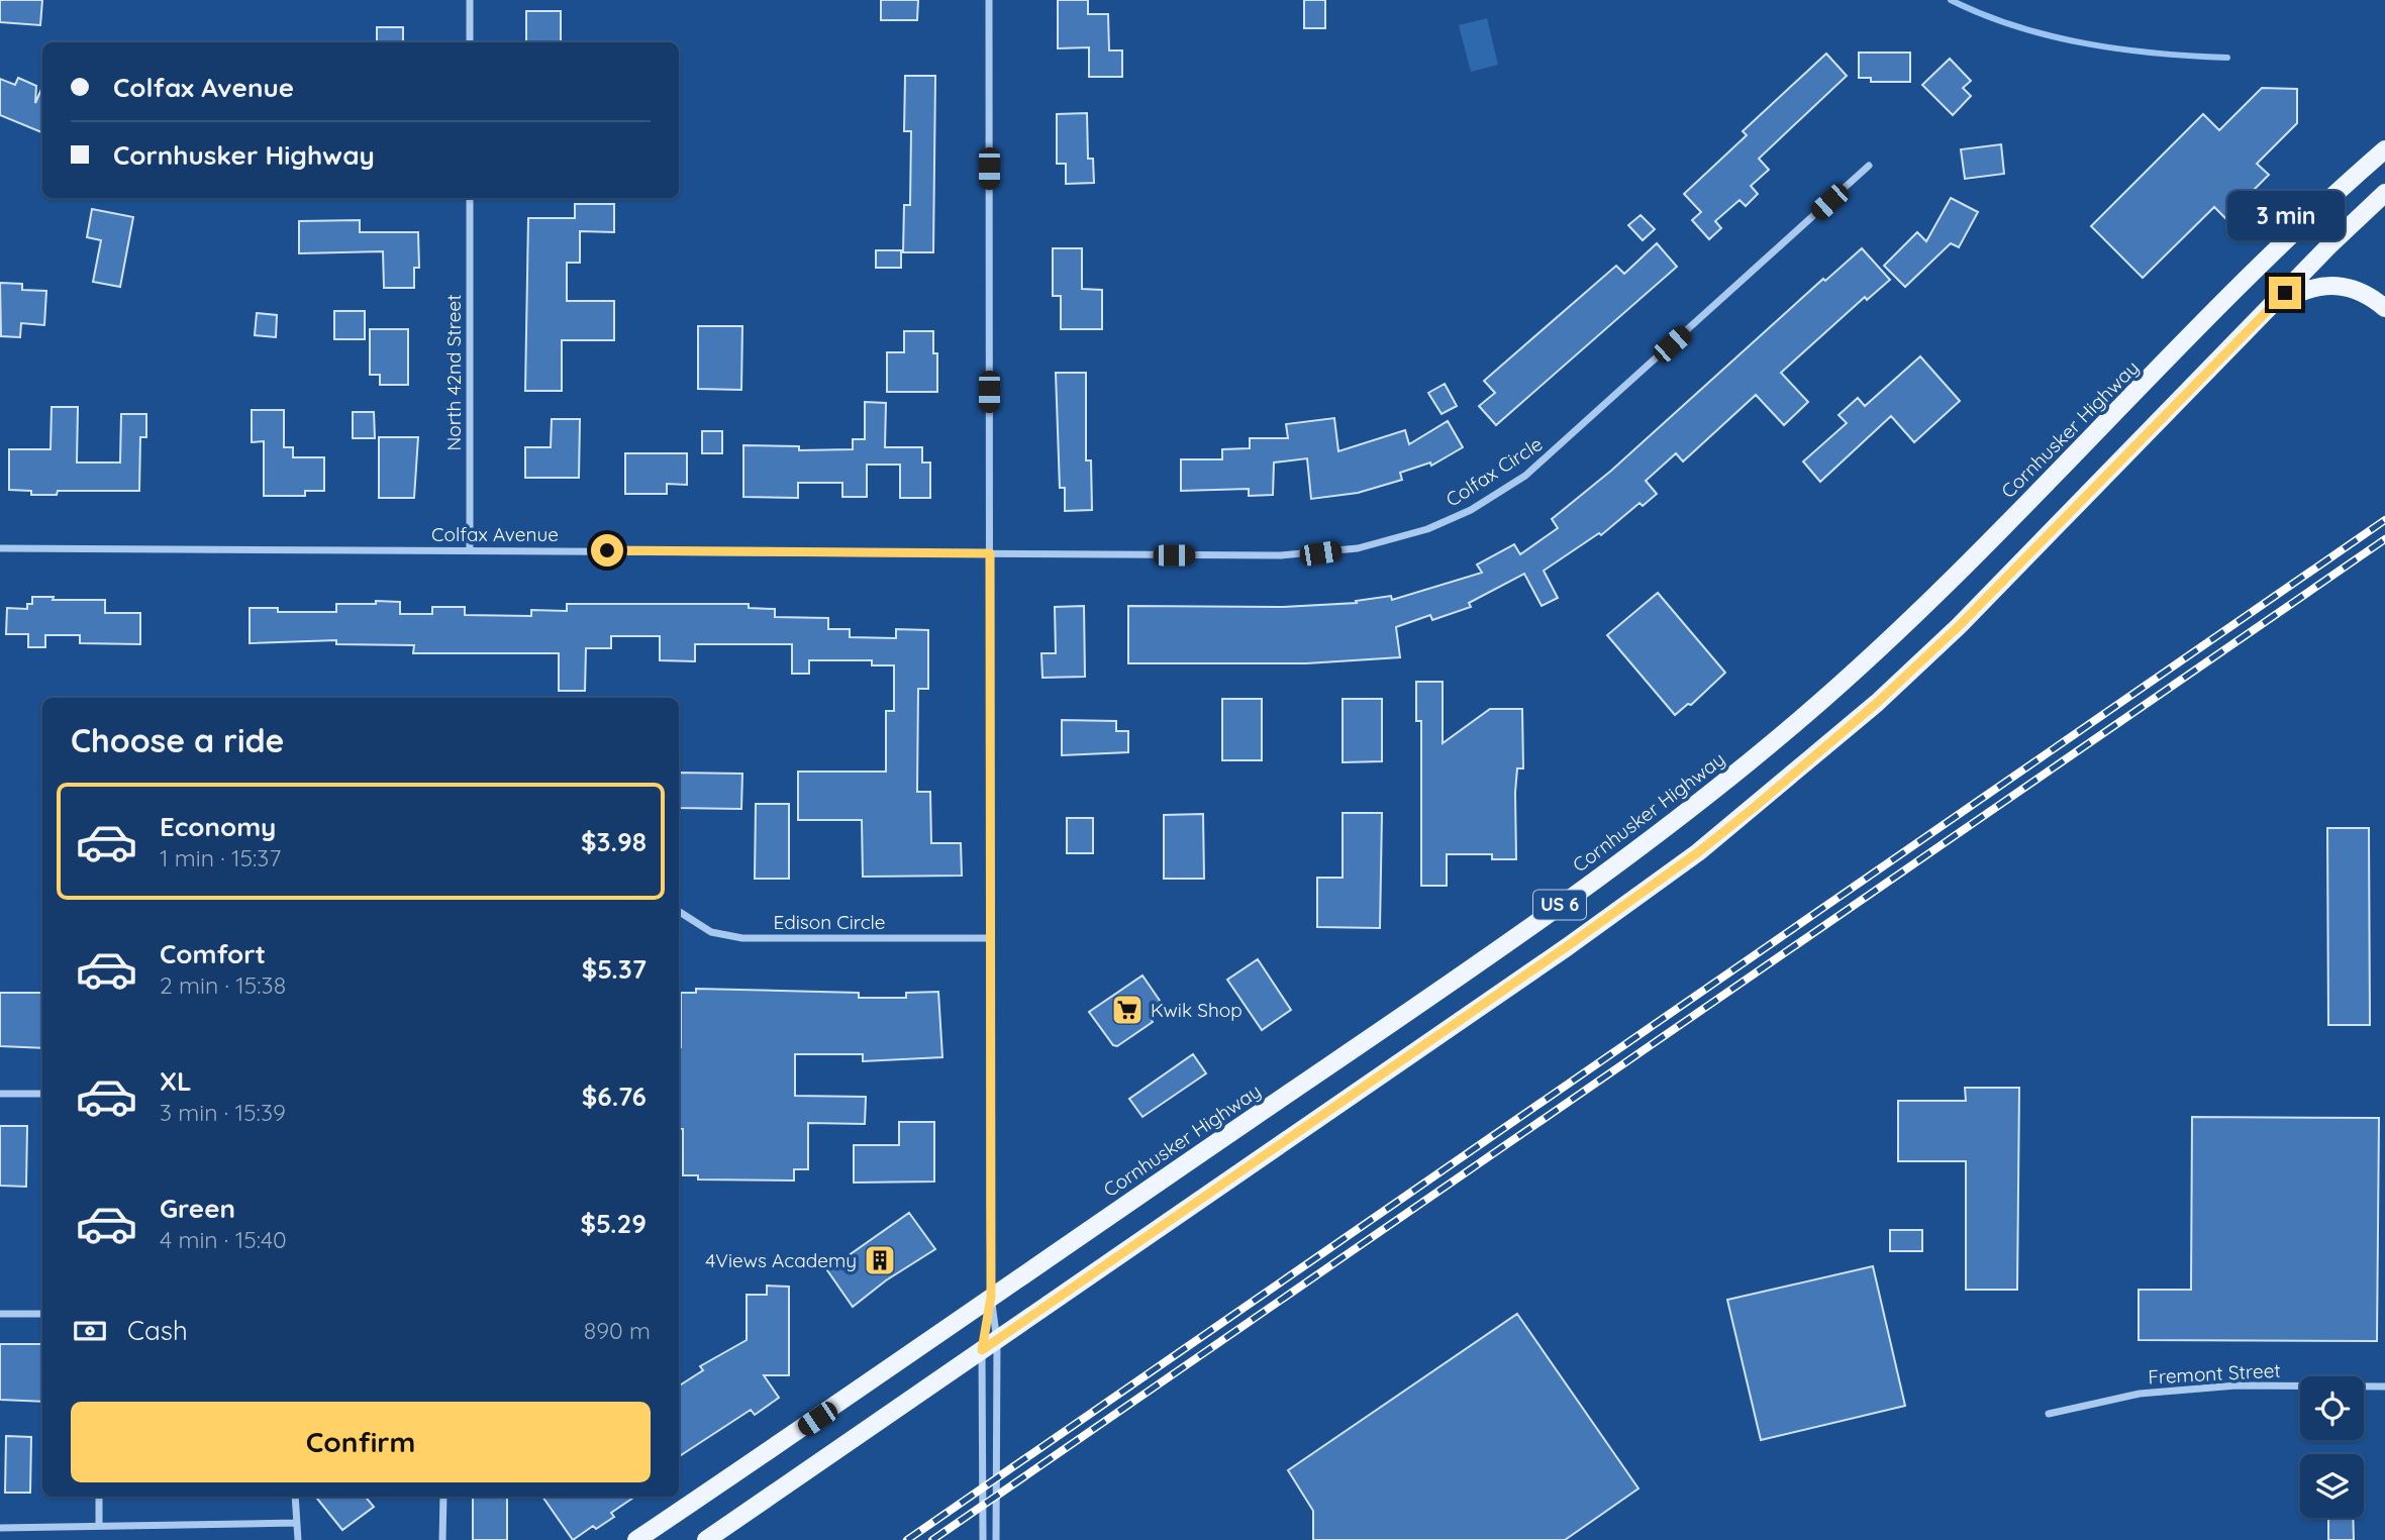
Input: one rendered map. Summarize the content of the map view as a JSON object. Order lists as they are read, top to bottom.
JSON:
{
  "streets": {
    "main road": ["Cornhusker Highway", "US 6"],
    "street": [
      "North 42nd Street",
      "Colfax Circle",
      "Colfax Avenue",
      "Edison Circle",
      "Fremont Street"
    ]
  },
  "crossings": [
    ["North 42nd Street", "Colfax Avenue"],
    ["Colfax Circle", "Colfax Avenue"]
  ],
  "places": {
    "supermarket": ["Kwik Shop"],
    "building": ["4Views Academy"]
  },
  "page": {
    "banner": ["Colfax Avenue", "Cornhusker Highway"],
    "bubble": "3 min",
    "heading": "Choose a ride",
    "list": [
      {
        "name": "Economy",
        "note": "1 min · 15:37",
        "value": "$3.98"
      },
      {
        "name": "Comfort",
        "note": "2 min · 15:38",
        "value": "$5.37"
      },
      {
        "name": "XL",
        "note": "3 min · 15:39",
        "value": "$6.76"
      },
      {
        "name": "Green",
        "note": "4 min · 15:40",
        "value": "$5.29"
      }
    ],
    "pay": ["Cash", "890 m"],
    "buttons": "Confirm"
  }
}
